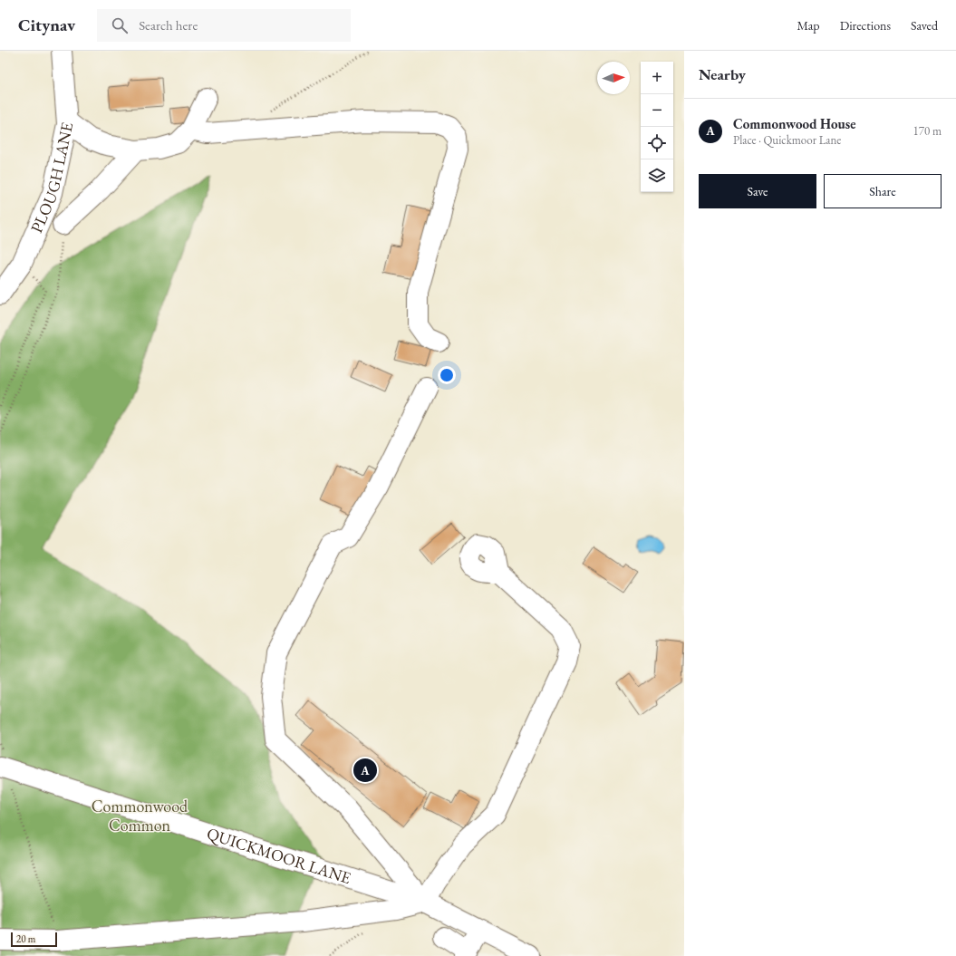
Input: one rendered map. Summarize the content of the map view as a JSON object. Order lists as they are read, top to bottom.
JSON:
{
  "streets": {
    "street": ["PLOUGH LANE", "QUICKMOOR LANE"]
  },
  "parks": ["Commonwood Common"],
  "scale_bar": "20 m",
  "north": "right",
  "page": {
    "header": "Citynav",
    "search": "Search here",
    "nav": ["Map", "Directions", "Saved"],
    "heading": "Nearby",
    "map_buttons": ["+", "−"],
    "list": [
      {
        "mark": "A",
        "name": "Commonwood House",
        "note": "Place · Quickmoor Lane",
        "value": "170 m"
      }
    ],
    "buttons": ["Save", "Share"],
    "pins": "A",
    "scale": "20 m"
  }
}
